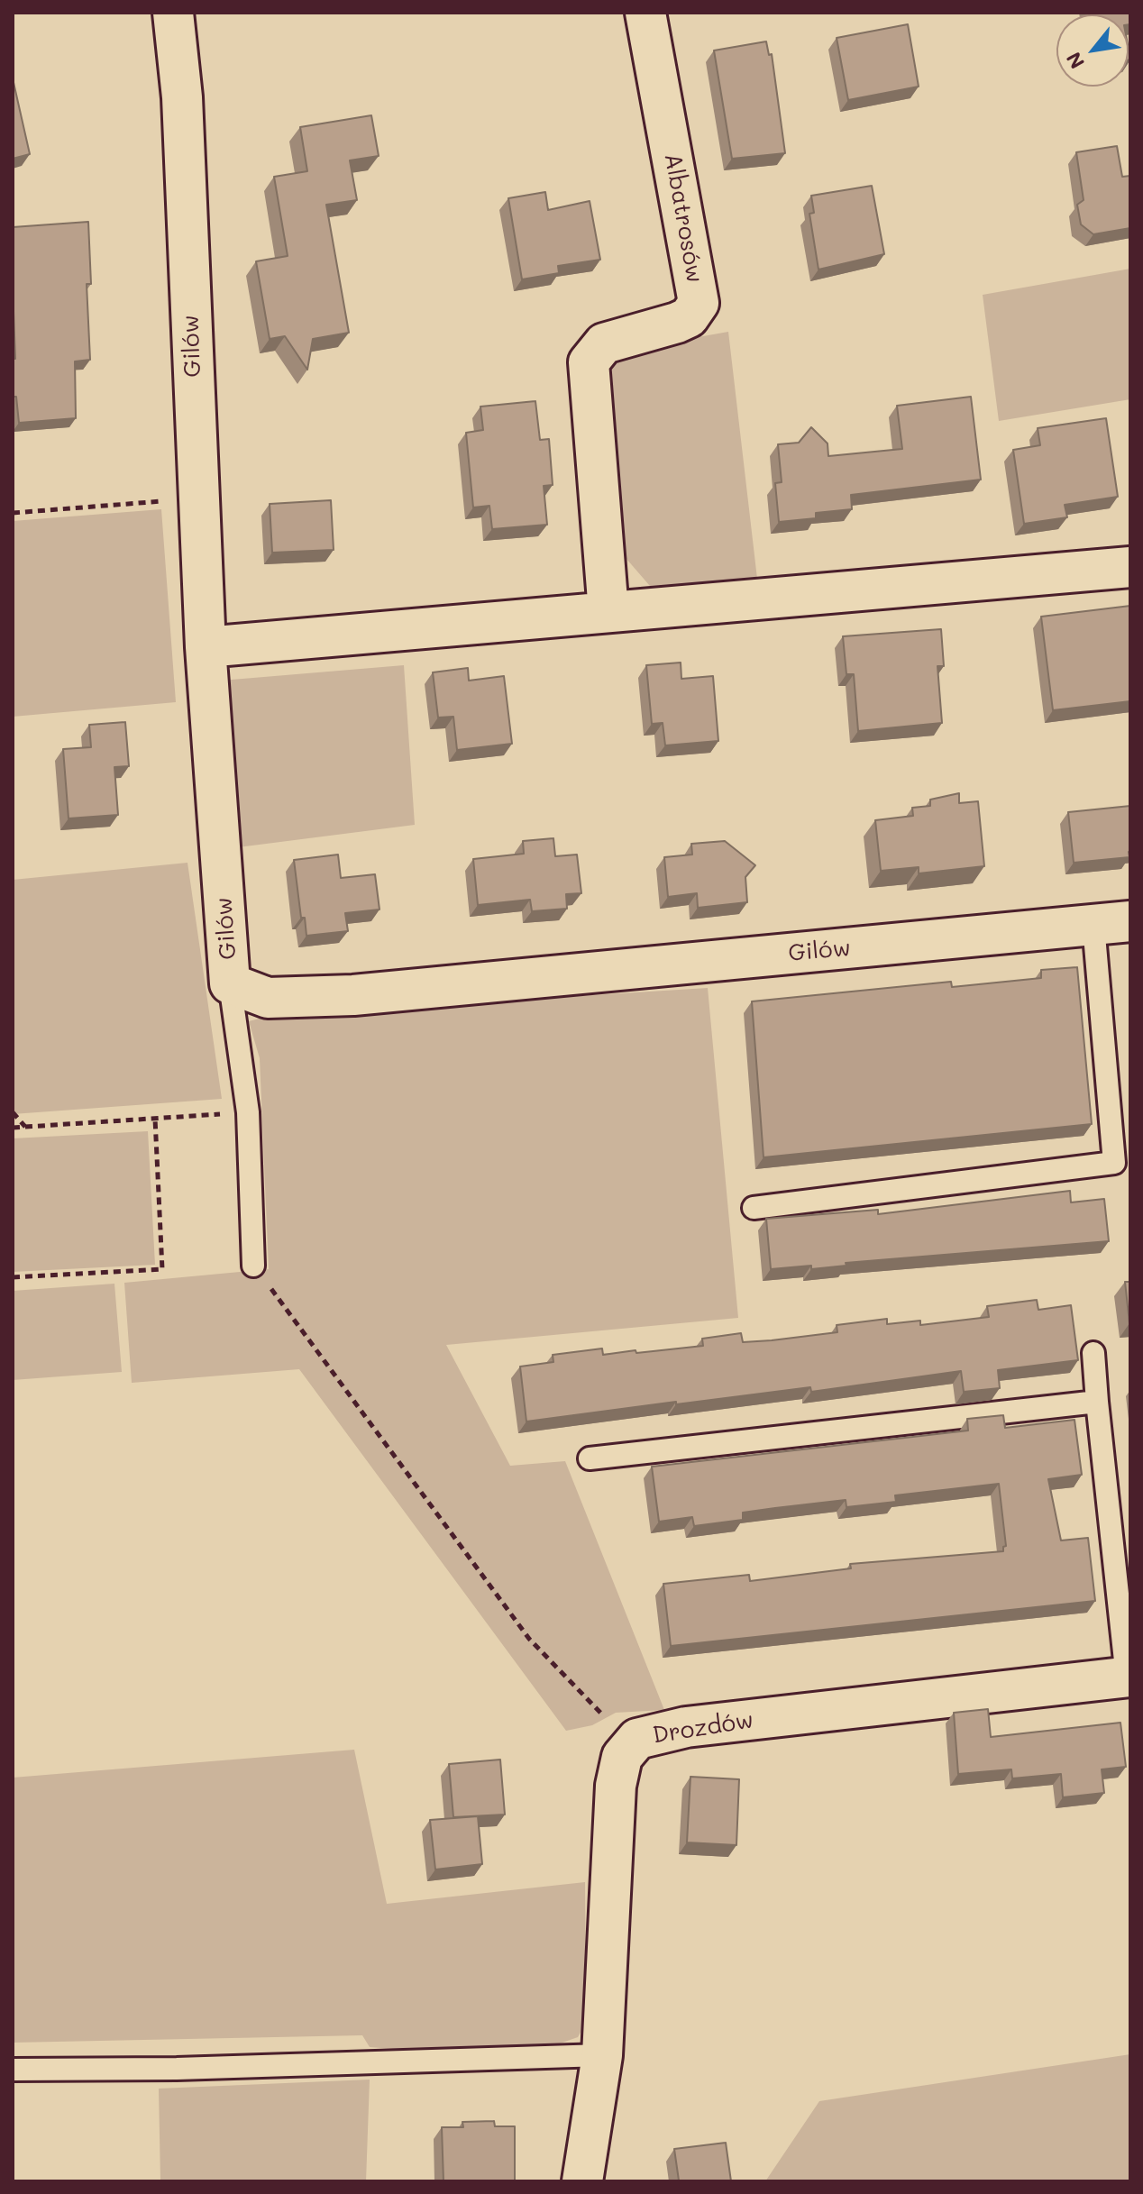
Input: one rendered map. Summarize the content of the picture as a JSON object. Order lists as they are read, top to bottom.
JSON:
{
  "streets": {
    "street": ["Albatrosów", "Gilów", "Drozdów"]
  },
  "north": "bottom left"
}
